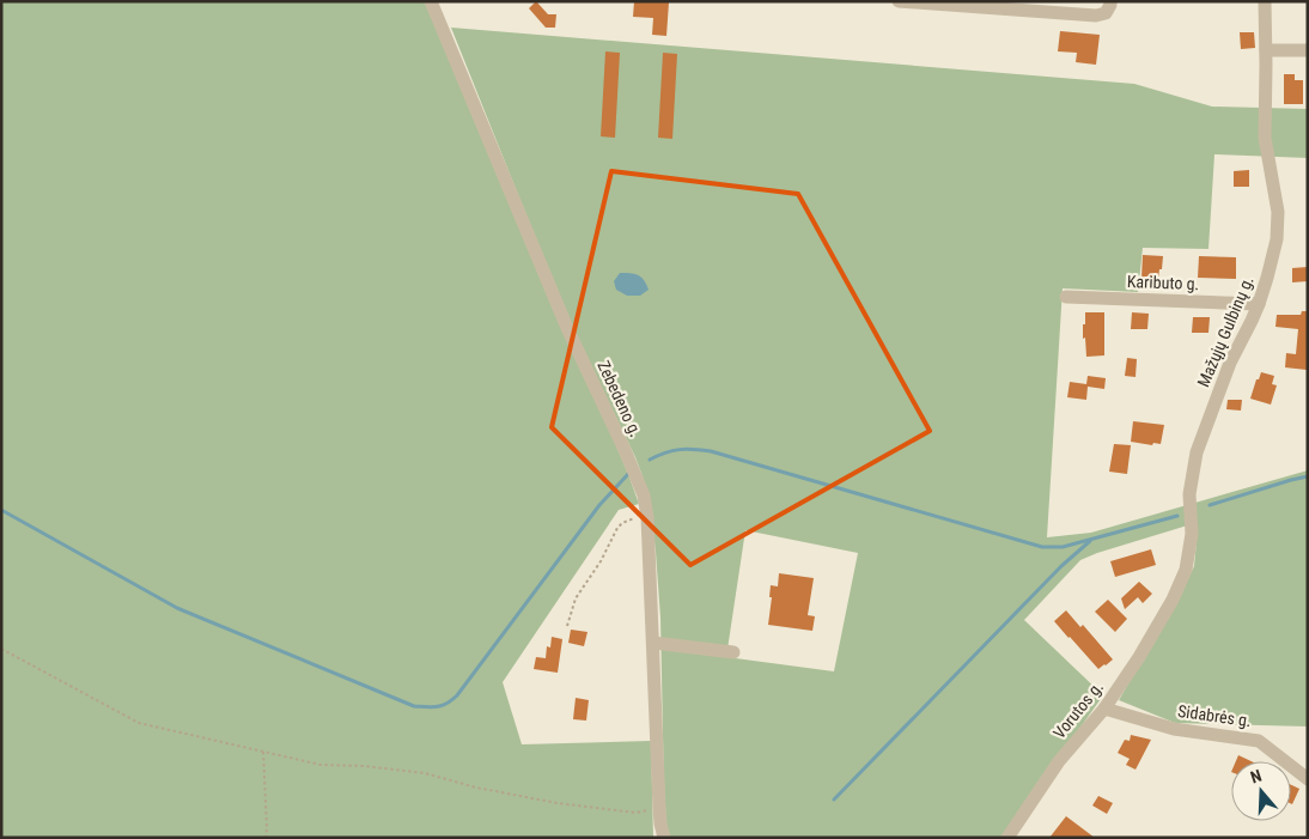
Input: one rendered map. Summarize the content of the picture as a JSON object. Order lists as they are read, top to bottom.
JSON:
{
  "streets": {
    "street": [
      "Kaributo g.",
      "Mažųjų Gulbinų g.",
      "Zebedeno g.",
      "Vorutos g.",
      "Sidabrės g."
    ]
  },
  "crossings": [
    ["Kaributo g.", "Mažųjų Gulbinų g."],
    ["Mažųjų Gulbinų g.", "Vorutos g."],
    ["Vorutos g.", "Sidabrės g."]
  ],
  "north": "top"
}
